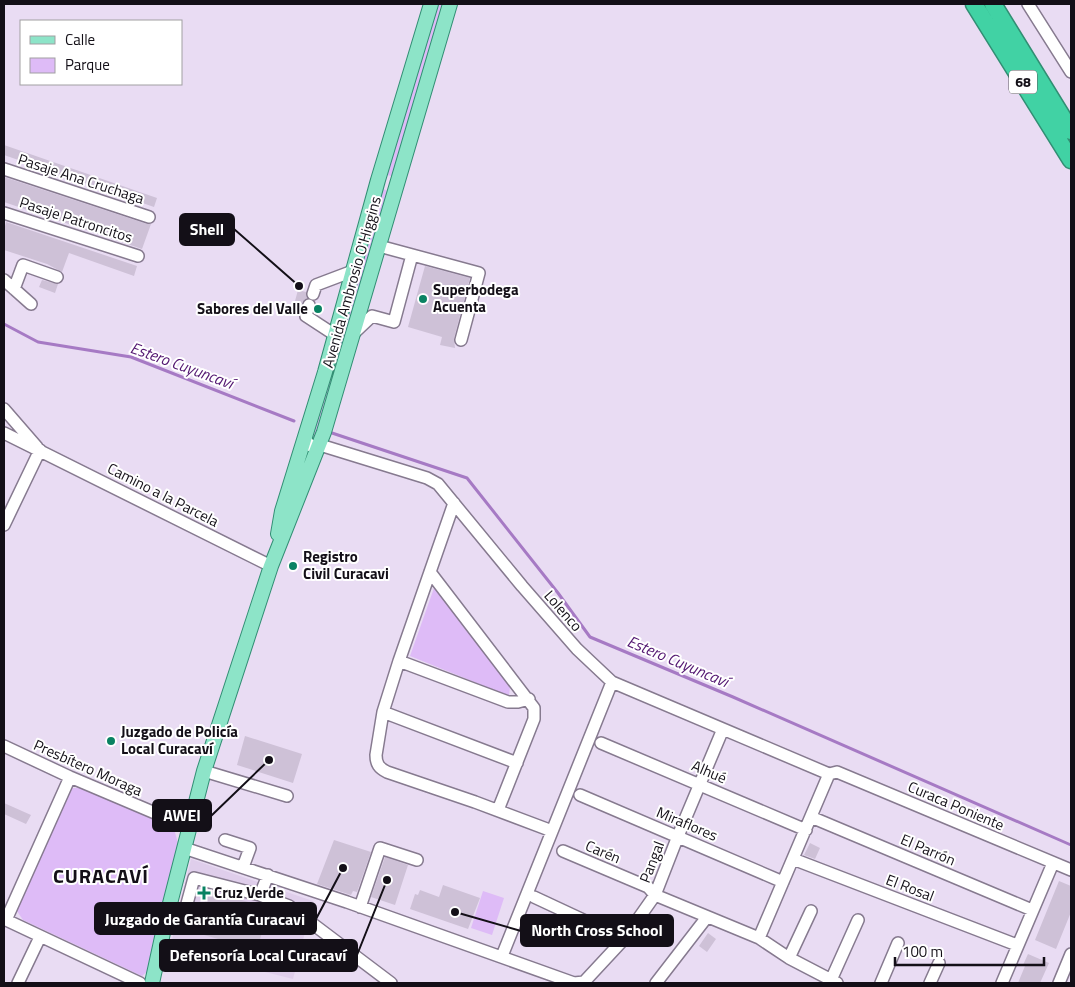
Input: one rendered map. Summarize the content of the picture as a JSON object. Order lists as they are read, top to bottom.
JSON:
{
  "streets": {
    "highway": ["68"],
    "main road": ["Avenida Ambrosio O'Higgins"],
    "street": [
      "Pasaje Ana Cruchaga",
      "Pasaje Patroncitos",
      "Camino a la Parcela",
      "Lolenco",
      "Presbítero Moraga",
      "Alhué",
      "Curaca Poniente",
      "Miraflores",
      "El Parrón",
      "Carén",
      "Pangal",
      "El Rosal"
    ]
  },
  "crossings": [
    ["Avenida Ambrosio O'Higgins", "Camino a la Parcela"],
    ["Avenida Ambrosio O'Higgins", "Lolenco"],
    ["Avenida Ambrosio O'Higgins", "Presbítero Moraga"],
    ["Lolenco", "Curaca Poniente"],
    ["Lolenco", "Pangal"],
    ["Alhué", "Pangal"],
    ["Miraflores", "Pangal"],
    ["Carén", "Pangal"]
  ],
  "districts": ["CURACAVÍ"],
  "water": ["Estero Cuyuncaví"],
  "places": {
    "other": [
      "Shell",
      "Superbodega Acuenta",
      "Sabores del Valle",
      "Registro Civil Curacavi",
      "Juzgado de Policía Local Curacaví",
      "AWEI",
      "Juzgado de Garantía Curacavi",
      "Defensoría Local Curacaví",
      "North Cross School"
    ],
    "health": ["Cruz Verde"]
  },
  "legend": ["Calle", "Parque"],
  "scale_bar": "100 m"
}
